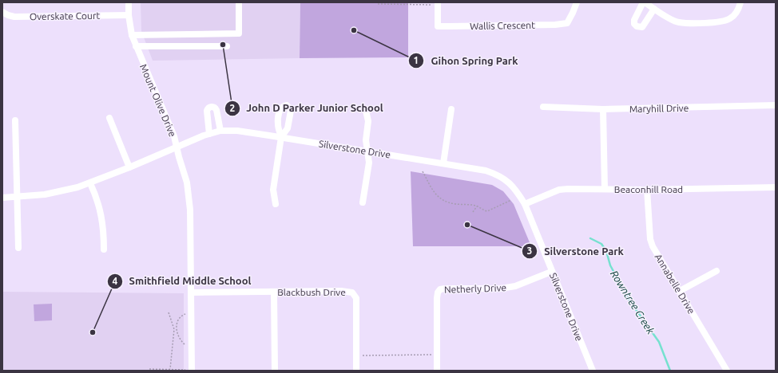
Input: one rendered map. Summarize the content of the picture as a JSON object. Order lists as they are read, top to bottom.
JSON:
{
  "streets": {
    "street": [
      "Overskate Court",
      "Wallis Crescent",
      "Mount Olive Drive",
      "Maryhill Drive",
      "Silverstone Drive",
      "Beaconhill Road",
      "Annabelle Drive",
      "Netherly Drive",
      "Blackbush Drive"
    ]
  },
  "crossings": [
    ["Overskate Court", "Mount Olive Drive"],
    ["Mount Olive Drive", "Silverstone Drive"],
    ["Mount Olive Drive", "Blackbush Drive"],
    ["Silverstone Drive", "Beaconhill Road"],
    ["Silverstone Drive", "Netherly Drive"],
    ["Beaconhill Road", "Annabelle Drive"]
  ],
  "water": ["Rowntree Creek"],
  "places": [
    "Gihon Spring Park",
    "John D Parker Junior School",
    "Silverstone Park",
    "Smithfield Middle School"
  ]
}
